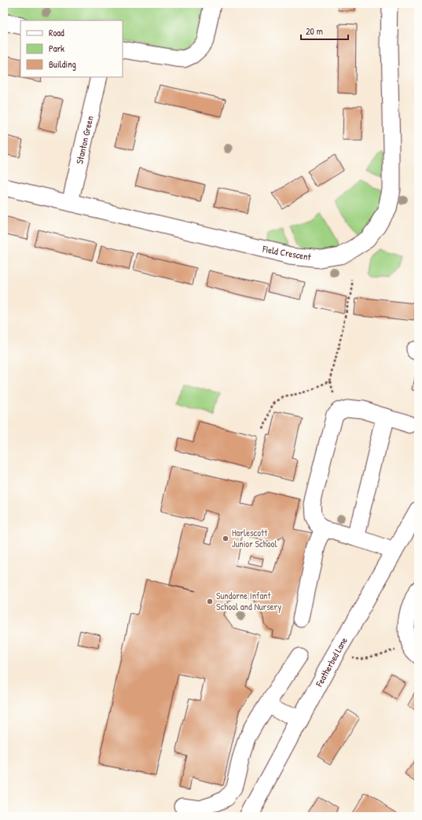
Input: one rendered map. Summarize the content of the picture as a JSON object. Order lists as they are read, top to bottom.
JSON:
{
  "streets": {
    "street": ["Stanton Green", "Field Crescent", "Featherbed Lane"]
  },
  "crossings": [
    ["Stanton Green", "Field Crescent"]
  ],
  "places": ["Harlescott Junior School", "Sundorne Infant School and Nursery"],
  "legend": ["Road", "Park", "Building"],
  "scale_bar": "20 m"
}
